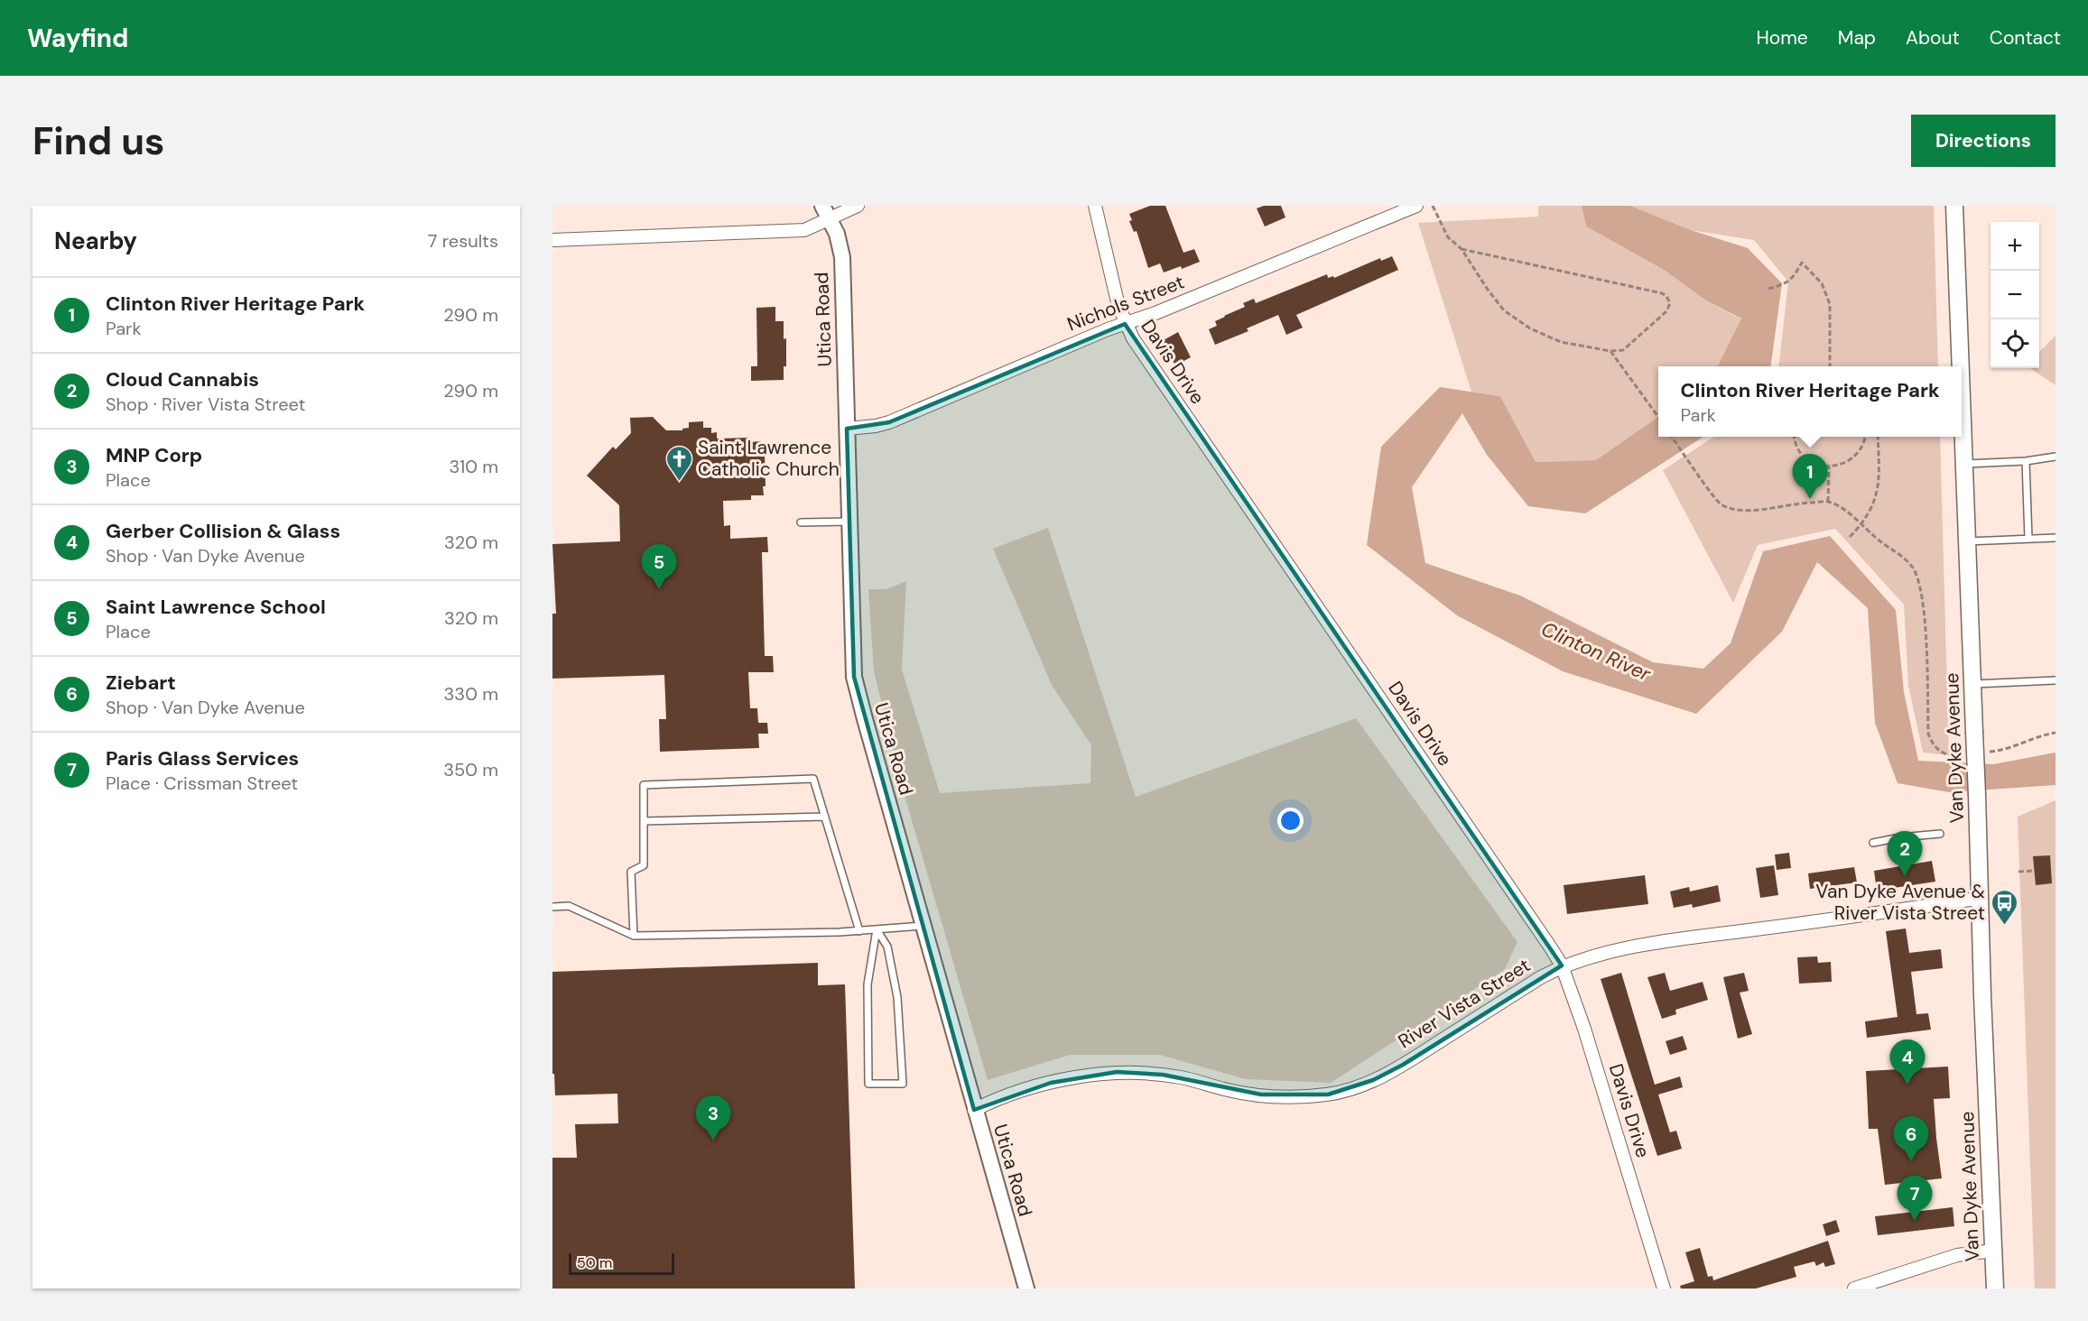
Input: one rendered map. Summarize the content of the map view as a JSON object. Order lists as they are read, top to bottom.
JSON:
{
  "streets": {
    "main road": ["Van Dyke Avenue"],
    "street": [
      "Nichols Street",
      "Utica Road",
      "Davis Drive",
      "River Vista Street"
    ]
  },
  "crossings": [
    ["Nichols Street", "Utica Road"],
    ["Nichols Street", "Davis Drive"],
    ["Utica Road", "River Vista Street"],
    ["Davis Drive", "River Vista Street"],
    ["Van Dyke Avenue", "River Vista Street"]
  ],
  "water": ["Clinton River"],
  "places": {
    "church": ["Saint Lawrence Catholic Church"],
    "bus stop": ["Van Dyke Avenue & River Vista Street"]
  },
  "scale_bar": "50 m",
  "page": {
    "header": "Wayfind",
    "nav": [
      "Home",
      "Map",
      "About",
      "Contact"
    ],
    "buttons": "Directions",
    "title": "Find us",
    "heading": ["Nearby", "7 results"],
    "map_buttons": ["+", "−"],
    "list": [
      {
        "mark": "1",
        "name": "Clinton River Heritage Park",
        "note": "Park",
        "value": "290 m"
      },
      {
        "mark": "2",
        "name": "Cloud Cannabis",
        "note": "Shop · River Vista Street",
        "value": "290 m"
      },
      {
        "mark": "3",
        "name": "MNP Corp",
        "note": "Place",
        "value": "310 m"
      },
      {
        "mark": "4",
        "name": "Gerber Collision & Glass",
        "note": "Shop · Van Dyke Avenue",
        "value": "320 m"
      },
      {
        "mark": "5",
        "name": "Saint Lawrence School",
        "note": "Place",
        "value": "320 m"
      },
      {
        "mark": "6",
        "name": "Ziebart",
        "note": "Shop · Van Dyke Avenue",
        "value": "330 m"
      },
      {
        "mark": "7",
        "name": "Paris Glass Services",
        "note": "Place · Crissman Street",
        "value": "350 m"
      }
    ],
    "popup": ["Clinton River Heritage Park", "Park"],
    "pins": [
      "1",
      "5",
      "2",
      "4",
      "3",
      "6",
      "7"
    ],
    "scale": "50 m"
  }
}
